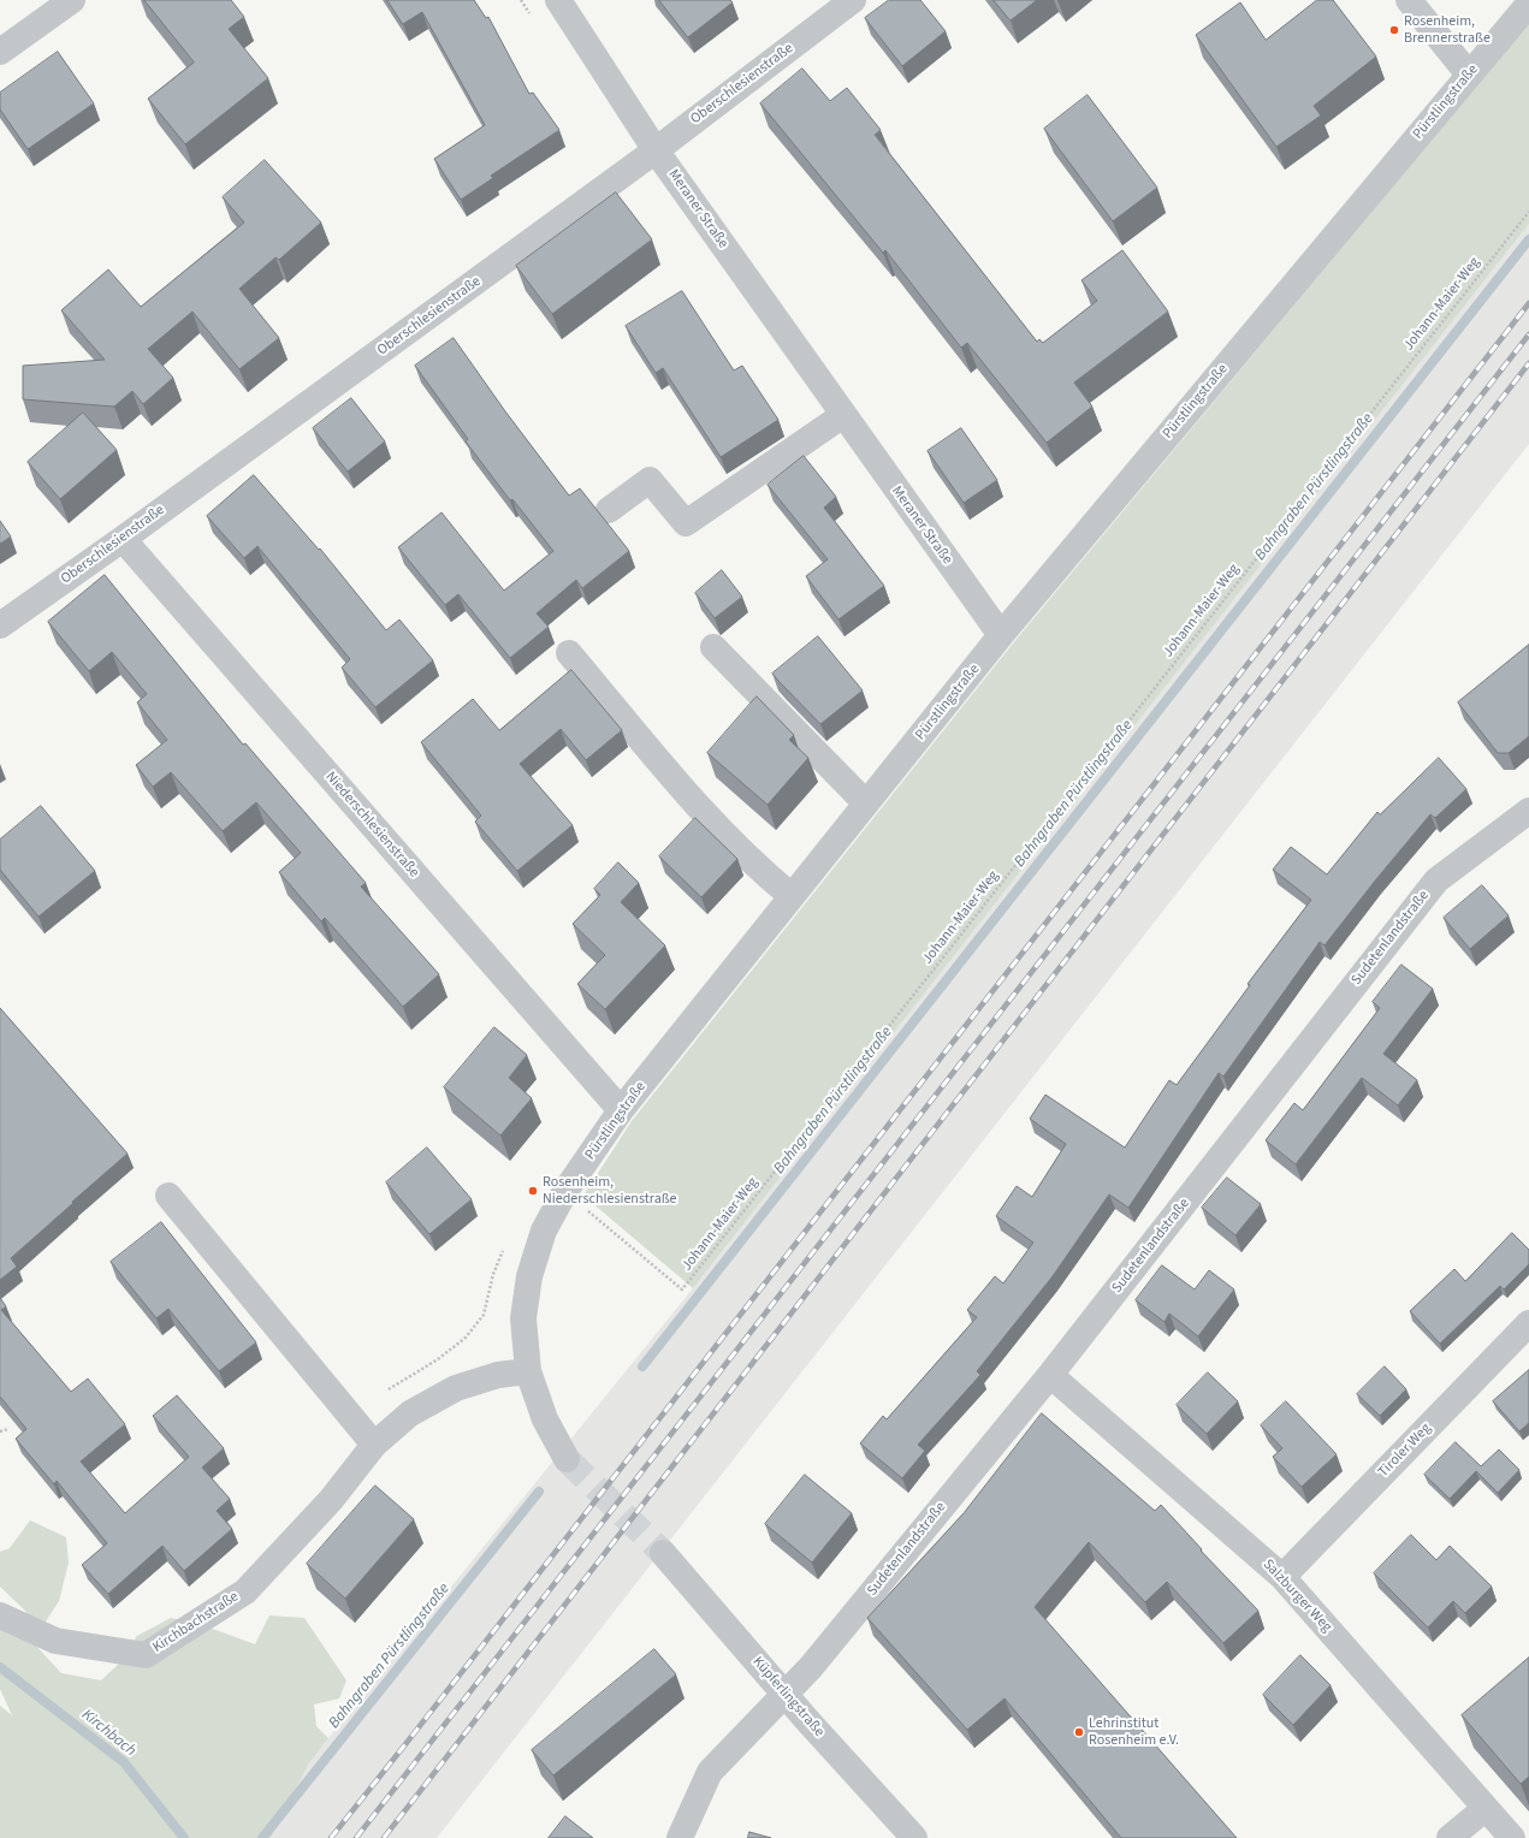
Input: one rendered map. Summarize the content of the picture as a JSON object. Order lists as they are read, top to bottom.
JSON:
{
  "streets": {
    "street": [
      "Oberschlesienstraße",
      "Pürstlingstraße",
      "Meraner Straße",
      "Niederschlesienstraße",
      "Sudetenlandstraße",
      "Tiroler Weg",
      "Salzburger Weg",
      "Kirchbachstraße",
      "Küpferlingstraße"
    ],
    "path": ["Johann-Maier-Weg"]
  },
  "crossings": [
    ["Oberschlesienstraße", "Meraner Straße"],
    ["Oberschlesienstraße", "Niederschlesienstraße"],
    ["Pürstlingstraße", "Meraner Straße"],
    ["Pürstlingstraße", "Johann-Maier-Weg"],
    ["Pürstlingstraße", "Niederschlesienstraße"],
    ["Sudetenlandstraße", "Salzburger Weg"],
    ["Sudetenlandstraße", "Küpferlingstraße"],
    ["Tiroler Weg", "Salzburger Weg"]
  ],
  "water": ["Bahngraben Pürstlingstraße", "Kirchbach"],
  "places": ["Rosenheim, Brennerstraße", "Rosenheim, Niederschlesienstraße", "Lehrinstitut Rosenheim e.V."]
}
